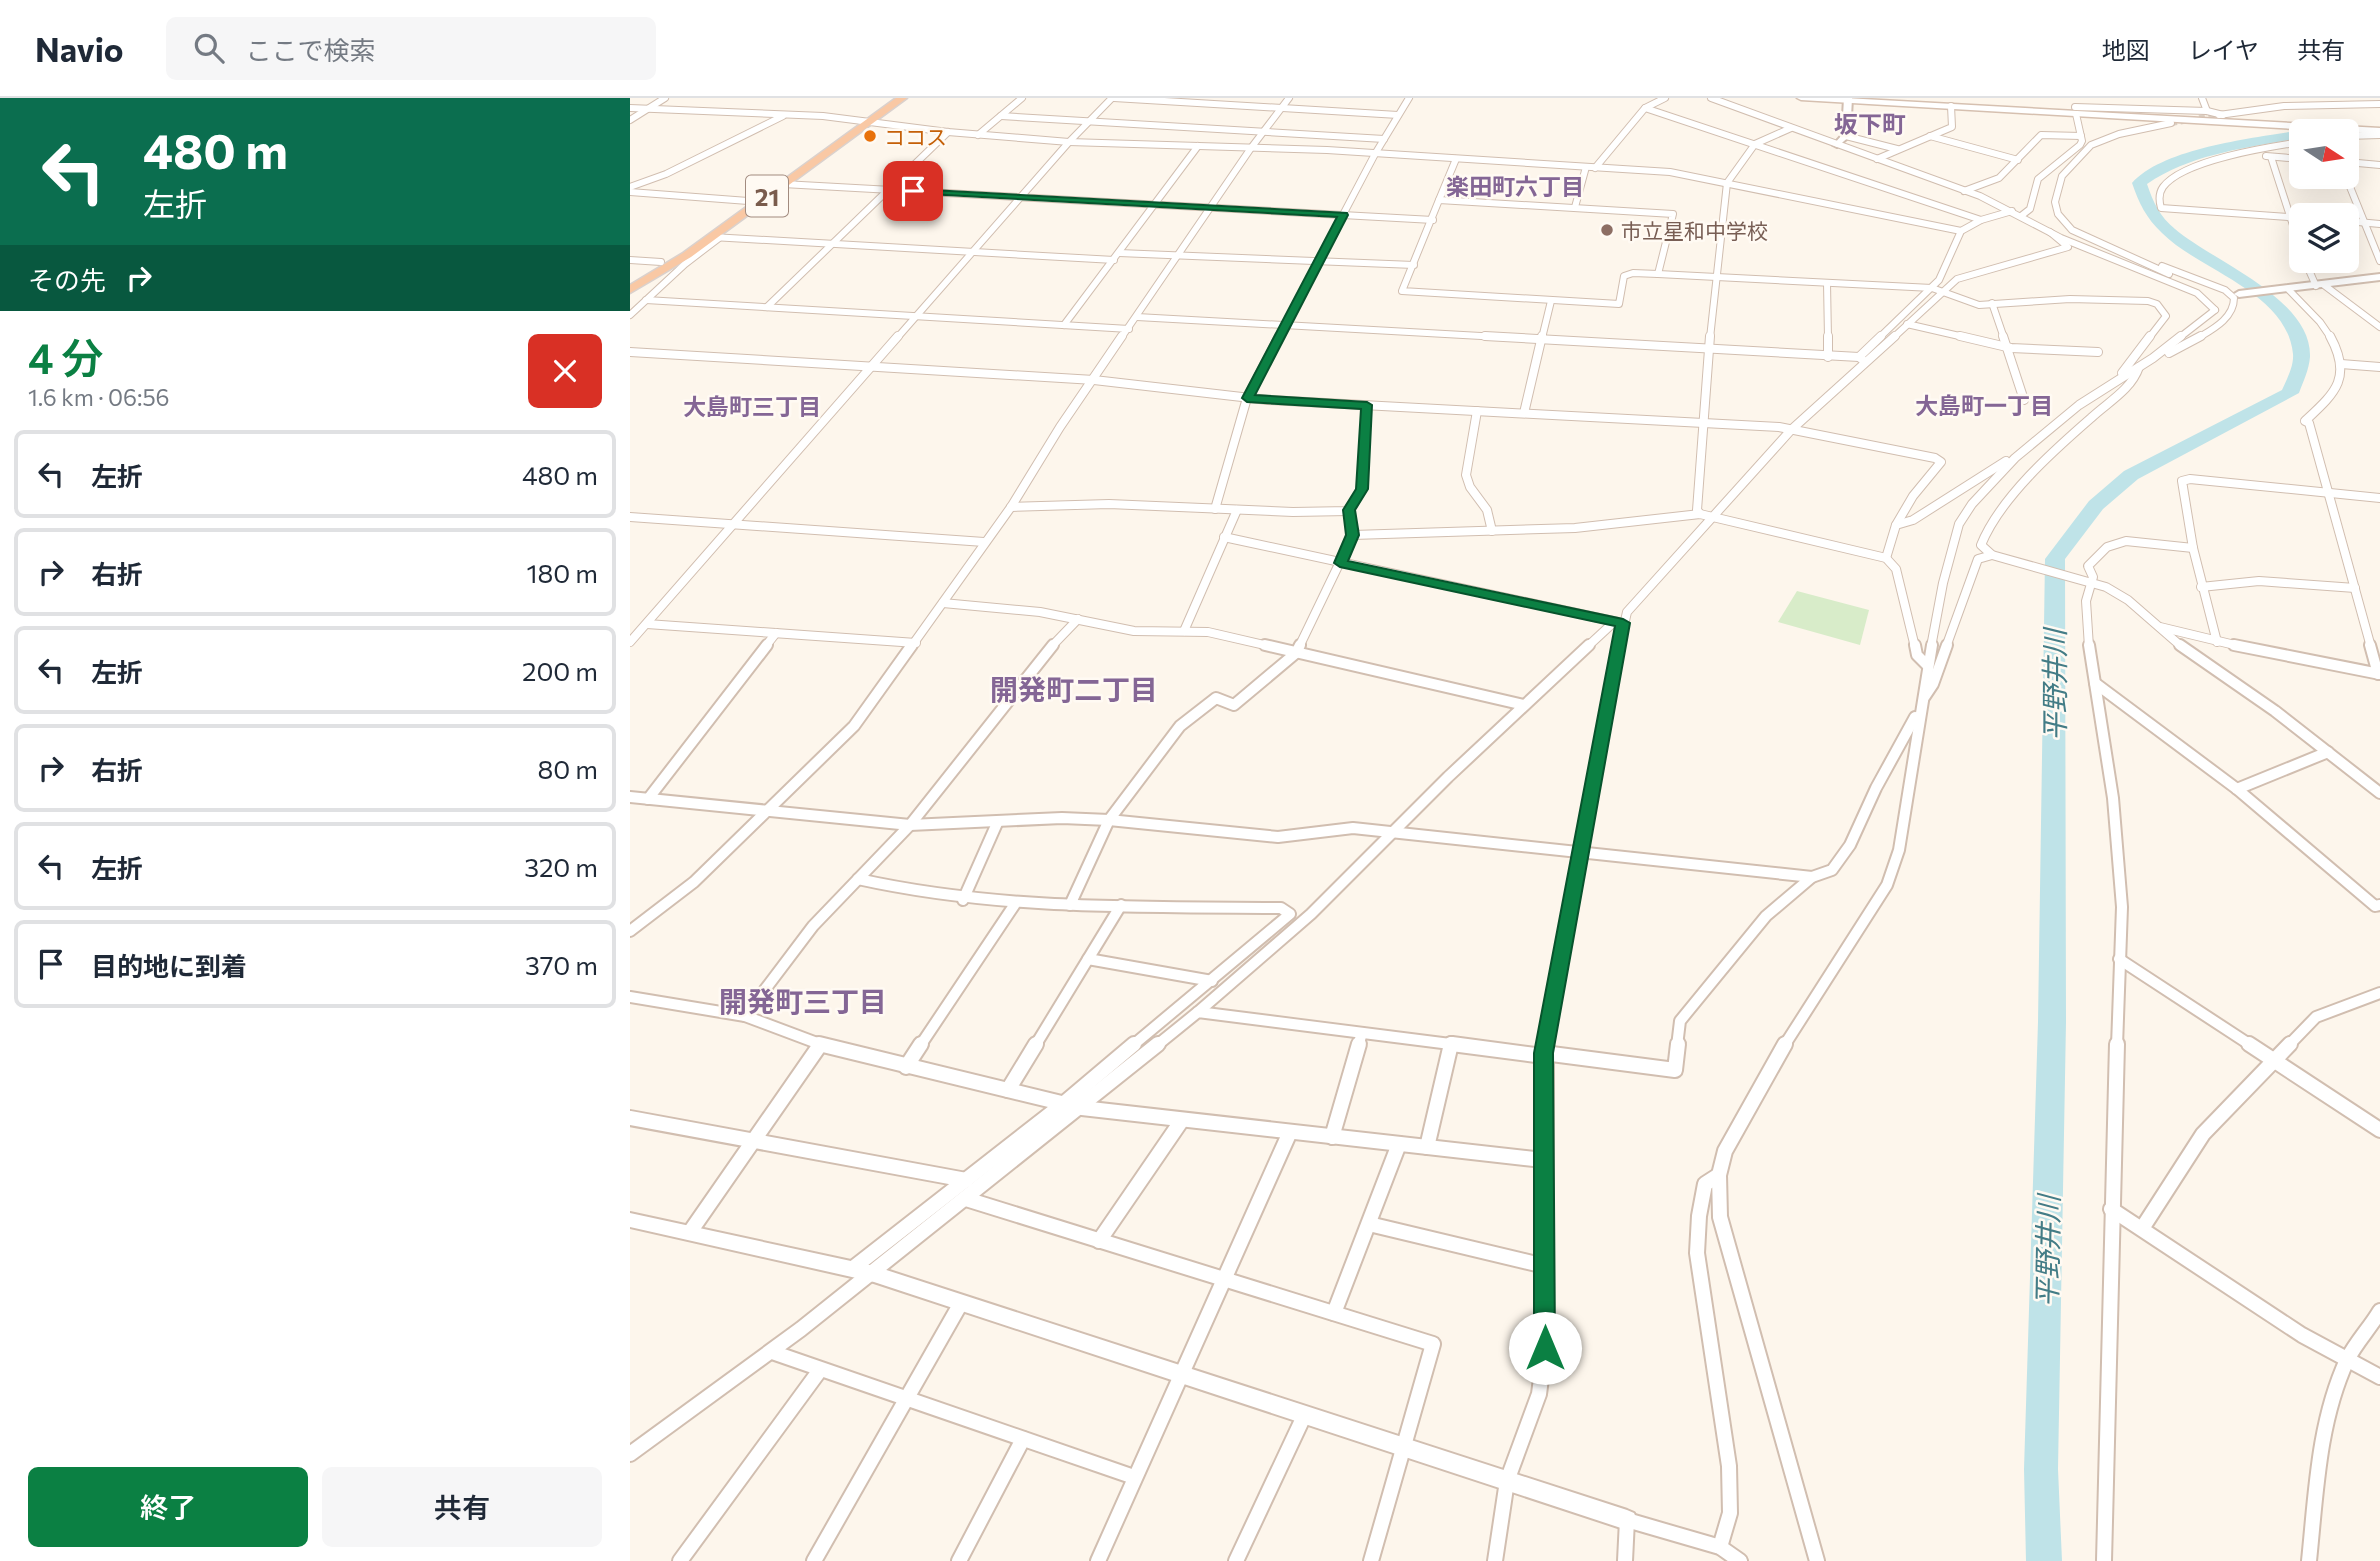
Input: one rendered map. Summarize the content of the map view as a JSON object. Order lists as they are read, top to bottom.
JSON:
{
  "streets": {
    "highway": ["21"]
  },
  "districts": [
    "坂下町",
    "楽田町六丁目",
    "大島町一丁目",
    "大島町三丁目",
    "開発町二丁目",
    "開発町三丁目"
  ],
  "water": ["平野井川"],
  "places": ["ココス", "市立星和中学校"],
  "north": "right",
  "page": {
    "header": "Navio",
    "search": "ここで検索",
    "nav": ["地図", "レイヤ", "共有"],
    "turn": ["480 m", "左折"],
    "then": "その先",
    "heading": ["4 分", "1.6 km · 06:56"],
    "list": [
      {
        "name": "左折",
        "value": "480 m"
      },
      {
        "name": "右折",
        "value": "180 m"
      },
      {
        "name": "左折",
        "value": "200 m"
      },
      {
        "name": "右折",
        "value": "80 m"
      },
      {
        "name": "左折",
        "value": "320 m"
      },
      {
        "name": "目的地に到着",
        "value": "370 m"
      }
    ],
    "buttons": ["終了", "共有"]
  }
}
